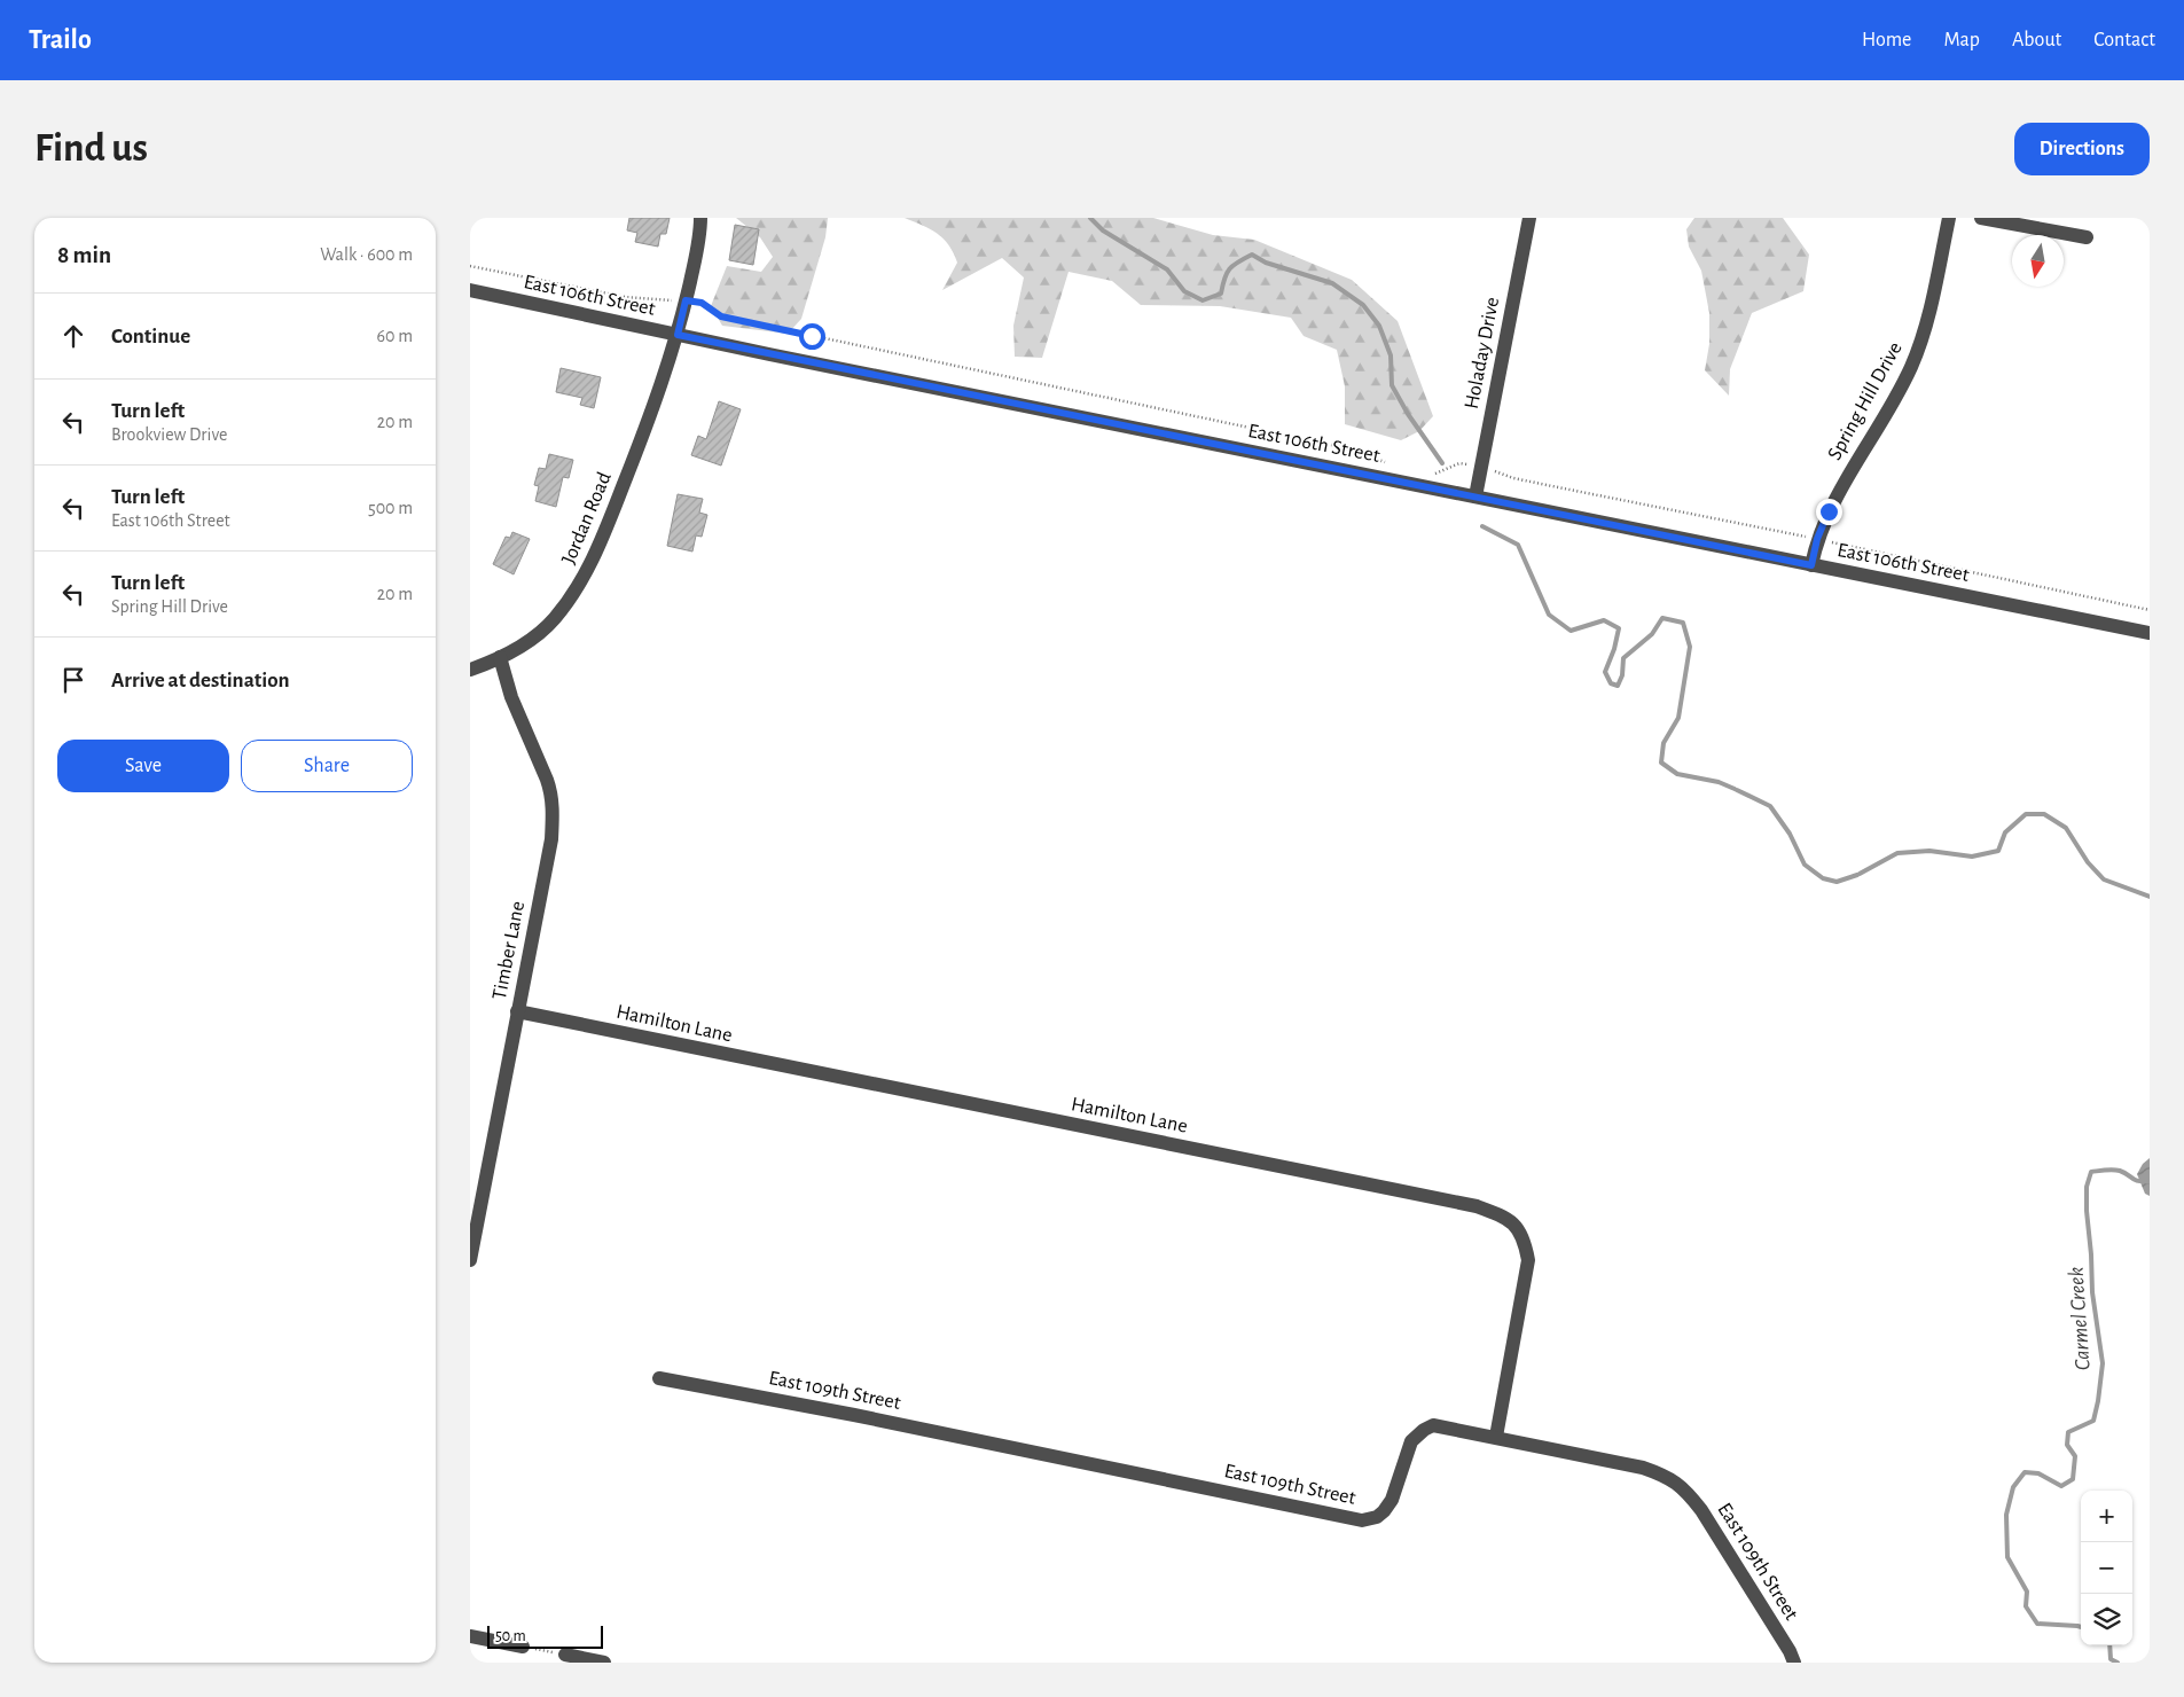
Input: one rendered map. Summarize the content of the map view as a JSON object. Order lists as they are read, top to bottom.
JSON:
{
  "streets": {
    "street": [
      "East 106th Street",
      "Holaday Drive",
      "Spring Hill Drive",
      "Jordan Road",
      "Timber Lane",
      "Hamilton Lane",
      "East 109th Street"
    ]
  },
  "crossings": [
    ["East 106th Street", "Holaday Drive"],
    ["East 106th Street", "Spring Hill Drive"],
    ["East 106th Street", "Jordan Road"],
    ["Jordan Road", "Timber Lane"],
    ["Timber Lane", "Hamilton Lane"],
    ["Hamilton Lane", "East 109th Street"]
  ],
  "water": ["Carmel Creek"],
  "scale_bar": "50 m",
  "north": "bottom",
  "page": {
    "header": "Trailo",
    "nav": [
      "Home",
      "Map",
      "About",
      "Contact"
    ],
    "buttons": [
      "Directions",
      ["Save", "Share"]
    ],
    "title": "Find us",
    "heading": ["8 min", "Walk · 600 m"],
    "list": [
      ["Continue", "60 m"],
      ["Turn left", "Brookview Drive", "20 m"],
      ["Turn left", "East 106th Street", "500 m"],
      ["Turn left", "Spring Hill Drive", "20 m"],
      "Arrive at destination"
    ],
    "map_buttons": ["+", "−"],
    "scale": "50 m"
  }
}
